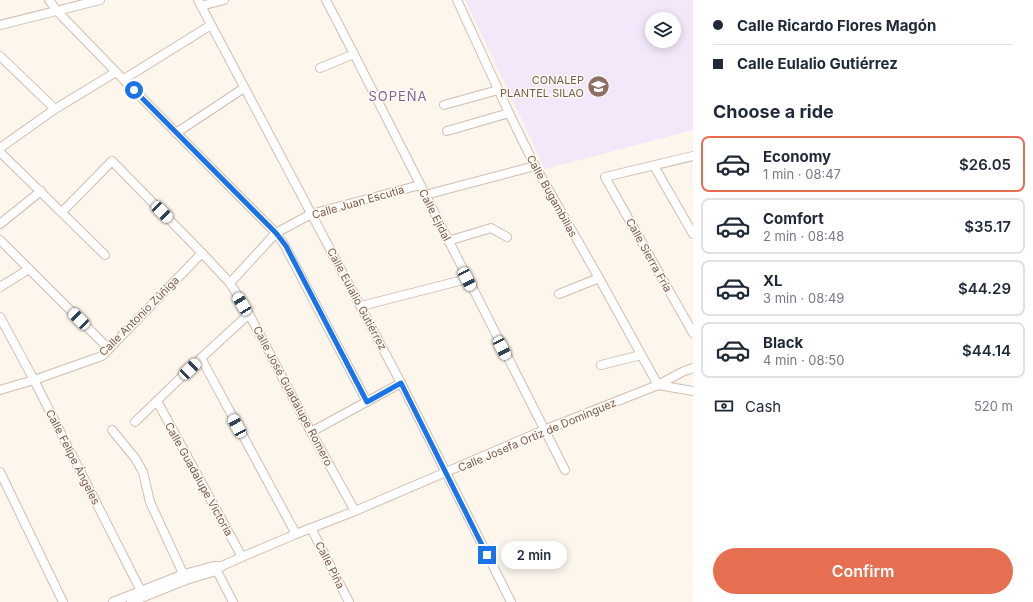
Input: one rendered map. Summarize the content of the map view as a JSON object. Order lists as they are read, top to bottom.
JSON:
{
  "streets": {
    "street": [
      "Calle Bugambilias",
      "Calle Juan Escutia",
      "Calle Ejidal",
      "Calle Sierra Fría",
      "Calle Eulalio Gutiérrez",
      "Calle Antonio Zúñiga",
      "Calle José Guadalupe Romero",
      "Calle Josefa Ortiz de Domínguez",
      "Calle Felipe Ángeles",
      "Calle Guadalupe Victoria",
      "Calle Piña"
    ]
  },
  "crossings": [
    ["Calle Bugambilias", "Calle Josefa Ortiz de Domínguez"],
    ["Calle Juan Escutia", "Calle Ejidal"],
    ["Calle Juan Escutia", "Calle Eulalio Gutiérrez"],
    ["Calle Juan Escutia", "Calle José Guadalupe Romero"],
    ["Calle Ejidal", "Calle Josefa Ortiz de Domínguez"],
    ["Calle Eulalio Gutiérrez", "Calle Josefa Ortiz de Domínguez"],
    ["Calle Antonio Zúñiga", "Calle José Guadalupe Romero"],
    ["Calle Antonio Zúñiga", "Calle Felipe Ángeles"],
    ["Calle José Guadalupe Romero", "Calle Josefa Ortiz de Domínguez"],
    ["Calle Josefa Ortiz de Domínguez", "Calle Felipe Ángeles"],
    ["Calle Josefa Ortiz de Domínguez", "Calle Guadalupe Victoria"],
    ["Calle Josefa Ortiz de Domínguez", "Calle Piña"]
  ],
  "districts": ["SOPEÑA"],
  "places": {
    "school or university": ["CONALEP PLANTEL SILAO"]
  },
  "page": {
    "banner": ["Calle Ricardo Flores Magón", "Calle Eulalio Gutiérrez"],
    "heading": "Choose a ride",
    "list": [
      {
        "name": "Economy",
        "note": "1 min · 08:47",
        "value": "$26.05"
      },
      {
        "name": "Comfort",
        "note": "2 min · 08:48",
        "value": "$35.17"
      },
      {
        "name": "XL",
        "note": "3 min · 08:49",
        "value": "$44.29"
      },
      {
        "name": "Black",
        "note": "4 min · 08:50",
        "value": "$44.14"
      }
    ],
    "pay": ["Cash", "520 m"],
    "buttons": "Confirm",
    "bubble": "2 min"
  }
}
